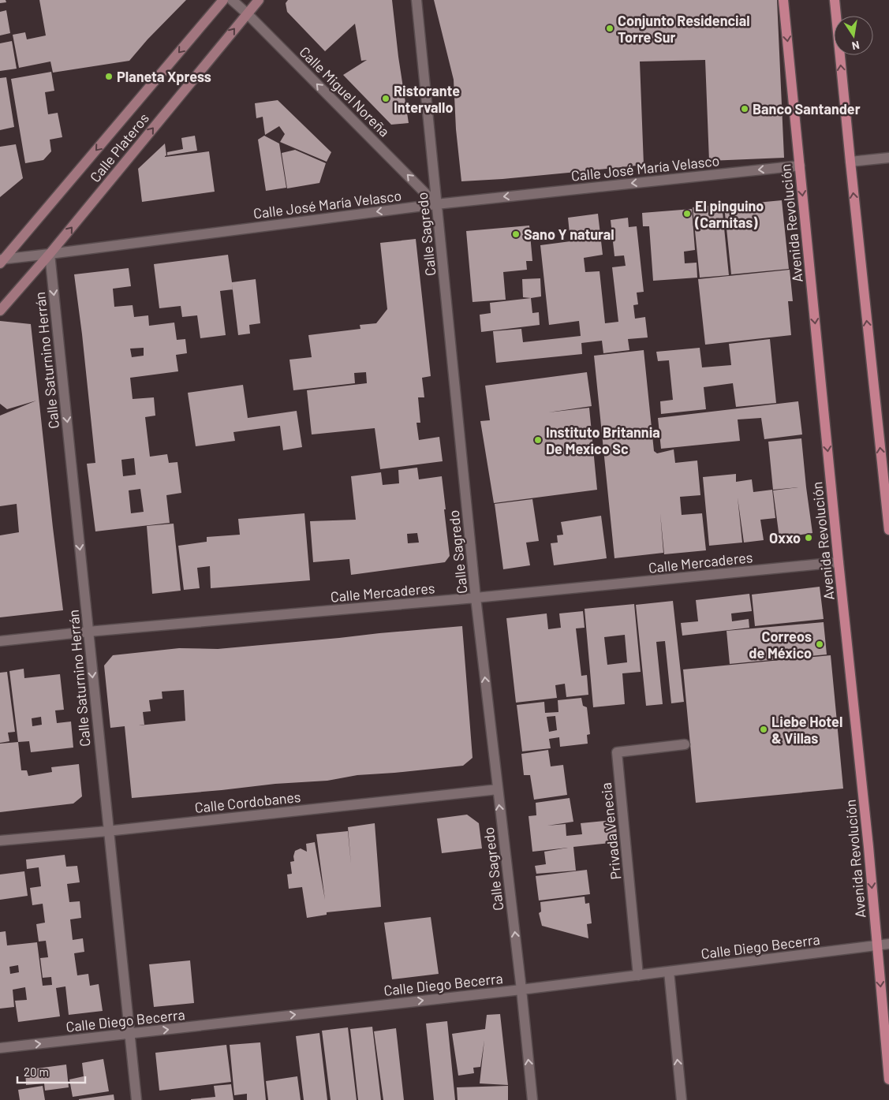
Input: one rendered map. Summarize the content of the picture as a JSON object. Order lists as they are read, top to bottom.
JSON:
{
  "streets": {
    "main road": ["Avenida Revolución"],
    "street": [
      "Calle Miguel Noreña",
      "Calle Plateros",
      "Calle José María Velasco",
      "Calle Sagredo",
      "Calle Saturnino Herrán",
      "Calle Mercaderes",
      "Calle Cordobanes",
      "Privada Venecia",
      "Calle Diego Becerra"
    ]
  },
  "crossings": [
    ["Calle Miguel Noreña", "Calle Plateros"],
    ["Calle Miguel Noreña", "Calle José María Velasco"],
    ["Calle Miguel Noreña", "Calle Sagredo"],
    ["Calle Plateros", "Calle José María Velasco"],
    ["Calle Plateros", "Calle Saturnino Herrán"],
    ["Calle José María Velasco", "Avenida Revolución"],
    ["Calle José María Velasco", "Calle Sagredo"],
    ["Calle José María Velasco", "Calle Saturnino Herrán"],
    ["Avenida Revolución", "Calle Mercaderes"],
    ["Avenida Revolución", "Calle Diego Becerra"],
    ["Calle Sagredo", "Calle Mercaderes"],
    ["Calle Sagredo", "Calle Cordobanes"],
    ["Calle Sagredo", "Calle Diego Becerra"],
    ["Calle Saturnino Herrán", "Calle Mercaderes"],
    ["Calle Saturnino Herrán", "Calle Cordobanes"],
    ["Calle Saturnino Herrán", "Calle Diego Becerra"],
    ["Privada Venecia", "Calle Diego Becerra"]
  ],
  "one_way": [
    "Calle Miguel Noreña",
    "Calle José María Velasco",
    "Calle Sagredo",
    "Calle Saturnino Herrán",
    "Calle Diego Becerra"
  ],
  "places": [
    "Conjunto Residencial Torre Sur",
    "Planeta Xpress",
    "Ristorante Intervallo",
    "Banco Santander",
    "El pinguino (Carnitas)",
    "Sano Y natural",
    "Instituto Britannia De Mexico Sc",
    "Oxxo",
    "Correos de México",
    "Liebe Hotel & Villas"
  ],
  "scale_bar": "20 m",
  "north": "bottom"
}
